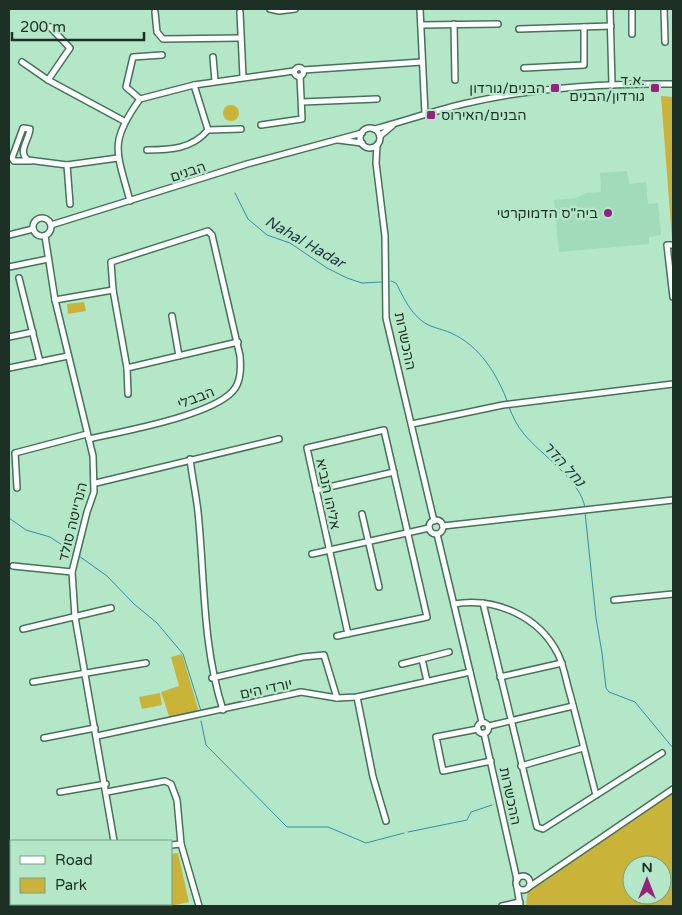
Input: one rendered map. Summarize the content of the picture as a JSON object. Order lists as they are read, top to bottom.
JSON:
{
  "streets": {
    "street": [
      "הבנים",
      "ההכשרות",
      "הבבלי",
      "אליהו הנביא",
      "הנרייטה סולד",
      "יורדי הים"
    ]
  },
  "crossings": [
    ["הבנים", "ההכשרות"],
    ["הבבלי", "הנרייטה סולד"],
    ["הנרייטה סולד", "יורדי הים"]
  ],
  "water": ["Nahal Hadar", "נחל הדר"],
  "places": {
    "transit": ["הבנים/גורדון", "א.ד. גורדון/הבנים", "הבנים/האירוס"],
    "other": ["ביה\"ס הדמוקרטי"]
  },
  "legend": ["Road", "Park"],
  "scale_bar": "200 m",
  "north": "top"
}
